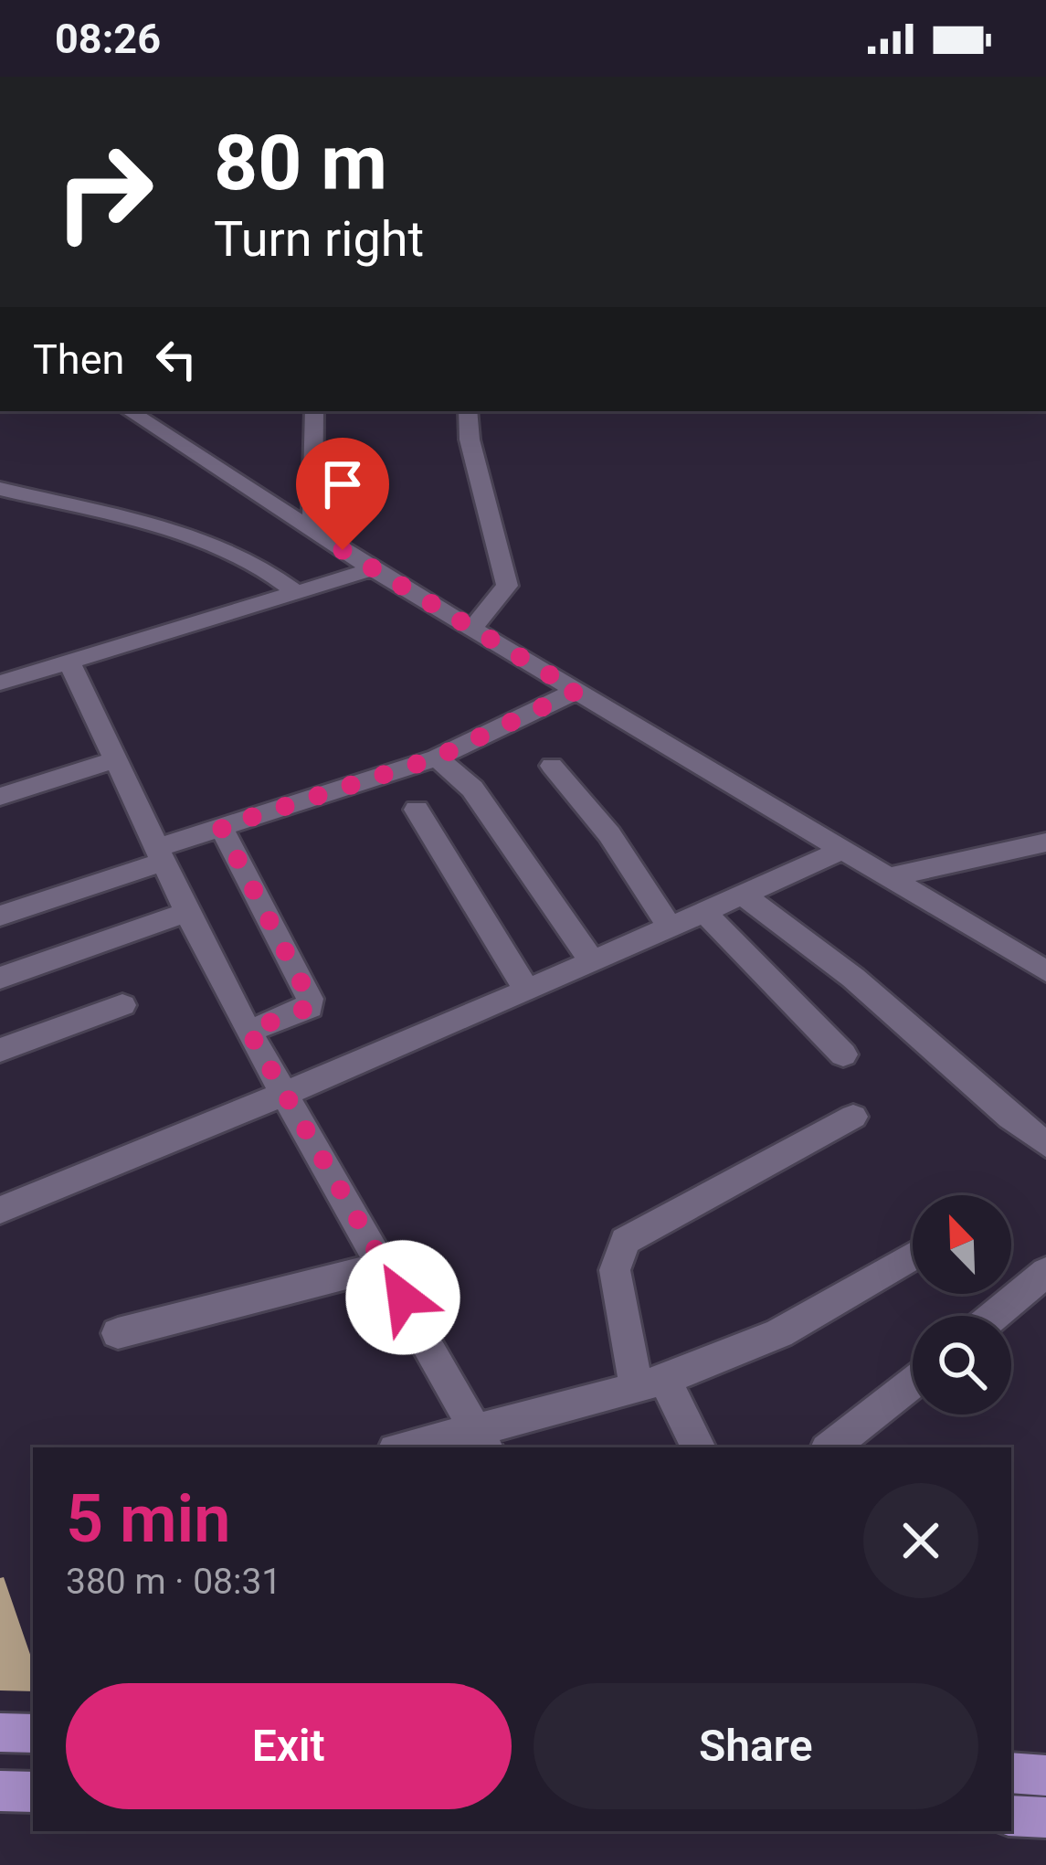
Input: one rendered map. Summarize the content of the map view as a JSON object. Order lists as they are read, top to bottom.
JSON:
{
  "north": "top left",
  "page": {
    "status": "08:26",
    "turn": ["80 m", "Turn right"],
    "then": "Then",
    "heading": ["5 min", "380 m · 08:31"],
    "buttons": ["Exit", "Share"]
  }
}
